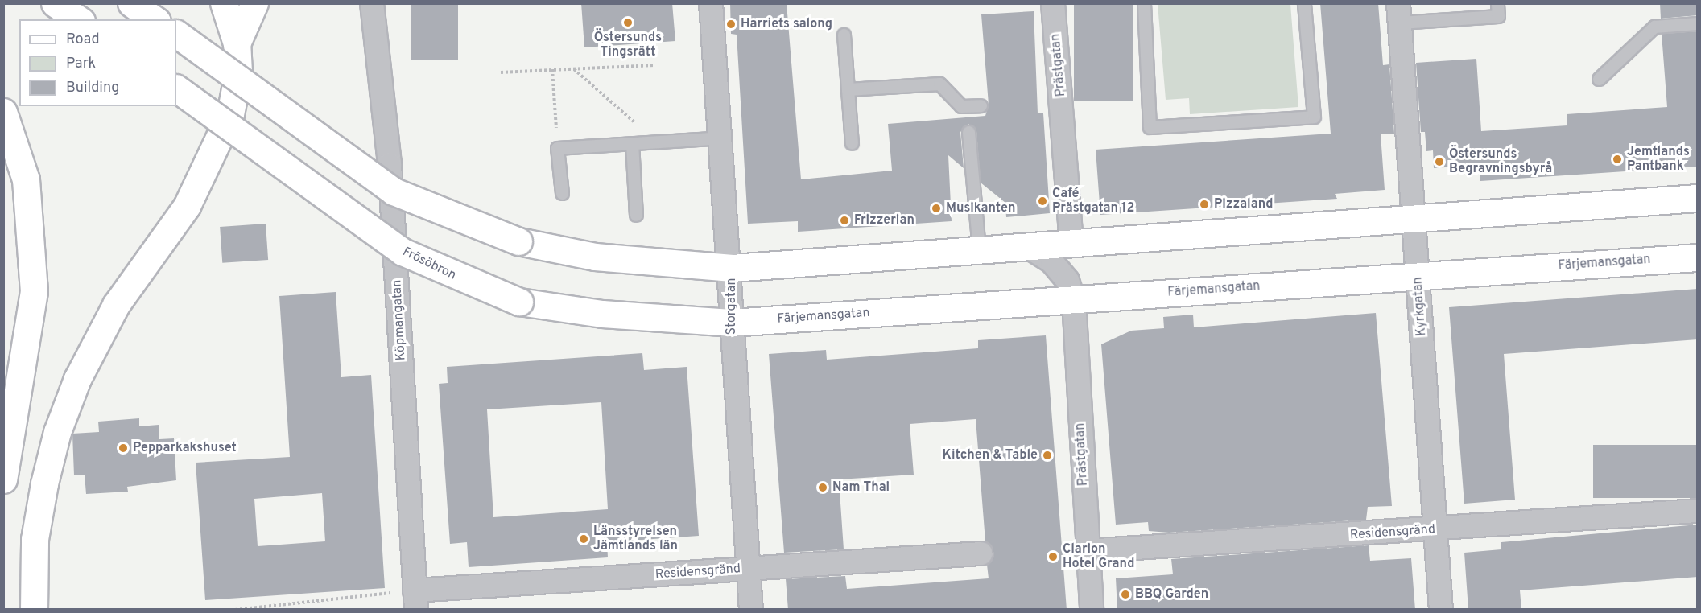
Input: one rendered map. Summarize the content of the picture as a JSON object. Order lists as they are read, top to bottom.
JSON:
{
  "streets": {
    "main road": ["Färjemansgatan", "Frösöbron"],
    "street": [
      "Prästgatan",
      "Storgatan",
      "Kyrkgatan",
      "Köpmangatan",
      "Residensgränd"
    ]
  },
  "crossings": [
    ["Prästgatan", "Färjemansgatan"],
    ["Prästgatan", "Residensgränd"],
    ["Färjemansgatan", "Frösöbron"],
    ["Färjemansgatan", "Storgatan"],
    ["Färjemansgatan", "Kyrkgatan"],
    ["Frösöbron", "Storgatan"],
    ["Storgatan", "Residensgränd"],
    ["Kyrkgatan", "Residensgränd"],
    ["Köpmangatan", "Residensgränd"]
  ],
  "places": [
    "Östersunds Tingsrätt",
    "Harriets salong",
    "Jemtlands Pantbank",
    "Östersunds Begravningsbyrå",
    "Café Prästgatan 12",
    "Pizzaland",
    "Musikanten",
    "Frizzerian",
    "Pepparkakshuset",
    "Kitchen & Table",
    "Nam Thai",
    "Länsstyrelsen Jämtlands län",
    "Clarion Hotel Grand",
    "BBQ Garden"
  ],
  "legend": ["Road", "Park", "Building"]
}
